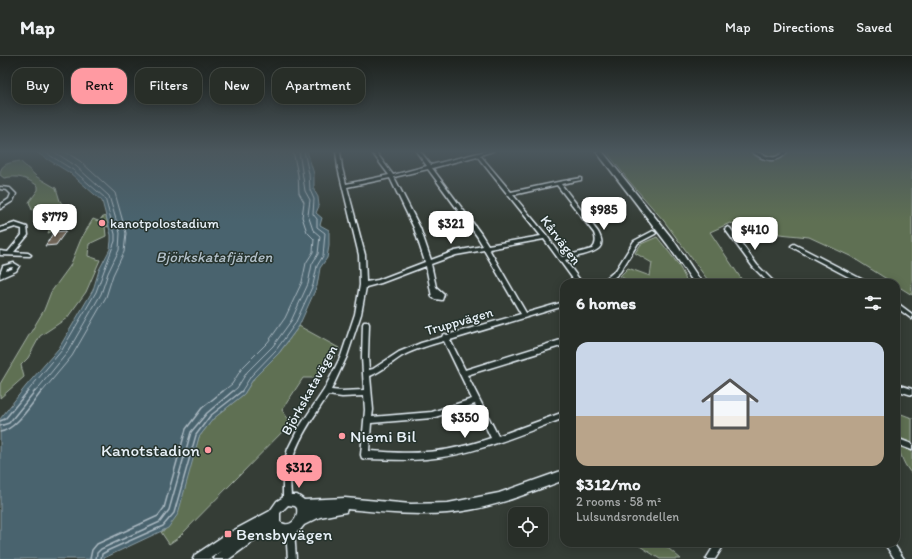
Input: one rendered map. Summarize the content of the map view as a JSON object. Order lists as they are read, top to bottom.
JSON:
{
  "streets": {
    "street": ["Kårvägen", "Truppvägen", "Björkskatavägen"]
  },
  "water": ["Björkskatafjärden"],
  "places": {
    "other": ["kanotpolostadium", "Niemi Bil", "Kanotstadion"],
    "transit": ["Bensbyvägen"]
  },
  "page": {
    "header": "Map",
    "nav": ["Map", "Directions", "Saved"],
    "chip": [
      "Buy",
      "Rent",
      "Filters",
      "New",
      "Apartment"
    ],
    "price": [
      "$985",
      "$779",
      "$321",
      "$410",
      "$350",
      "$312"
    ],
    "heading": "6 homes",
    "list": [
      {
        "name": "$312/mo",
        "note": "2 rooms · 58 m² · Lulsundsrondellen"
      }
    ]
  }
}
